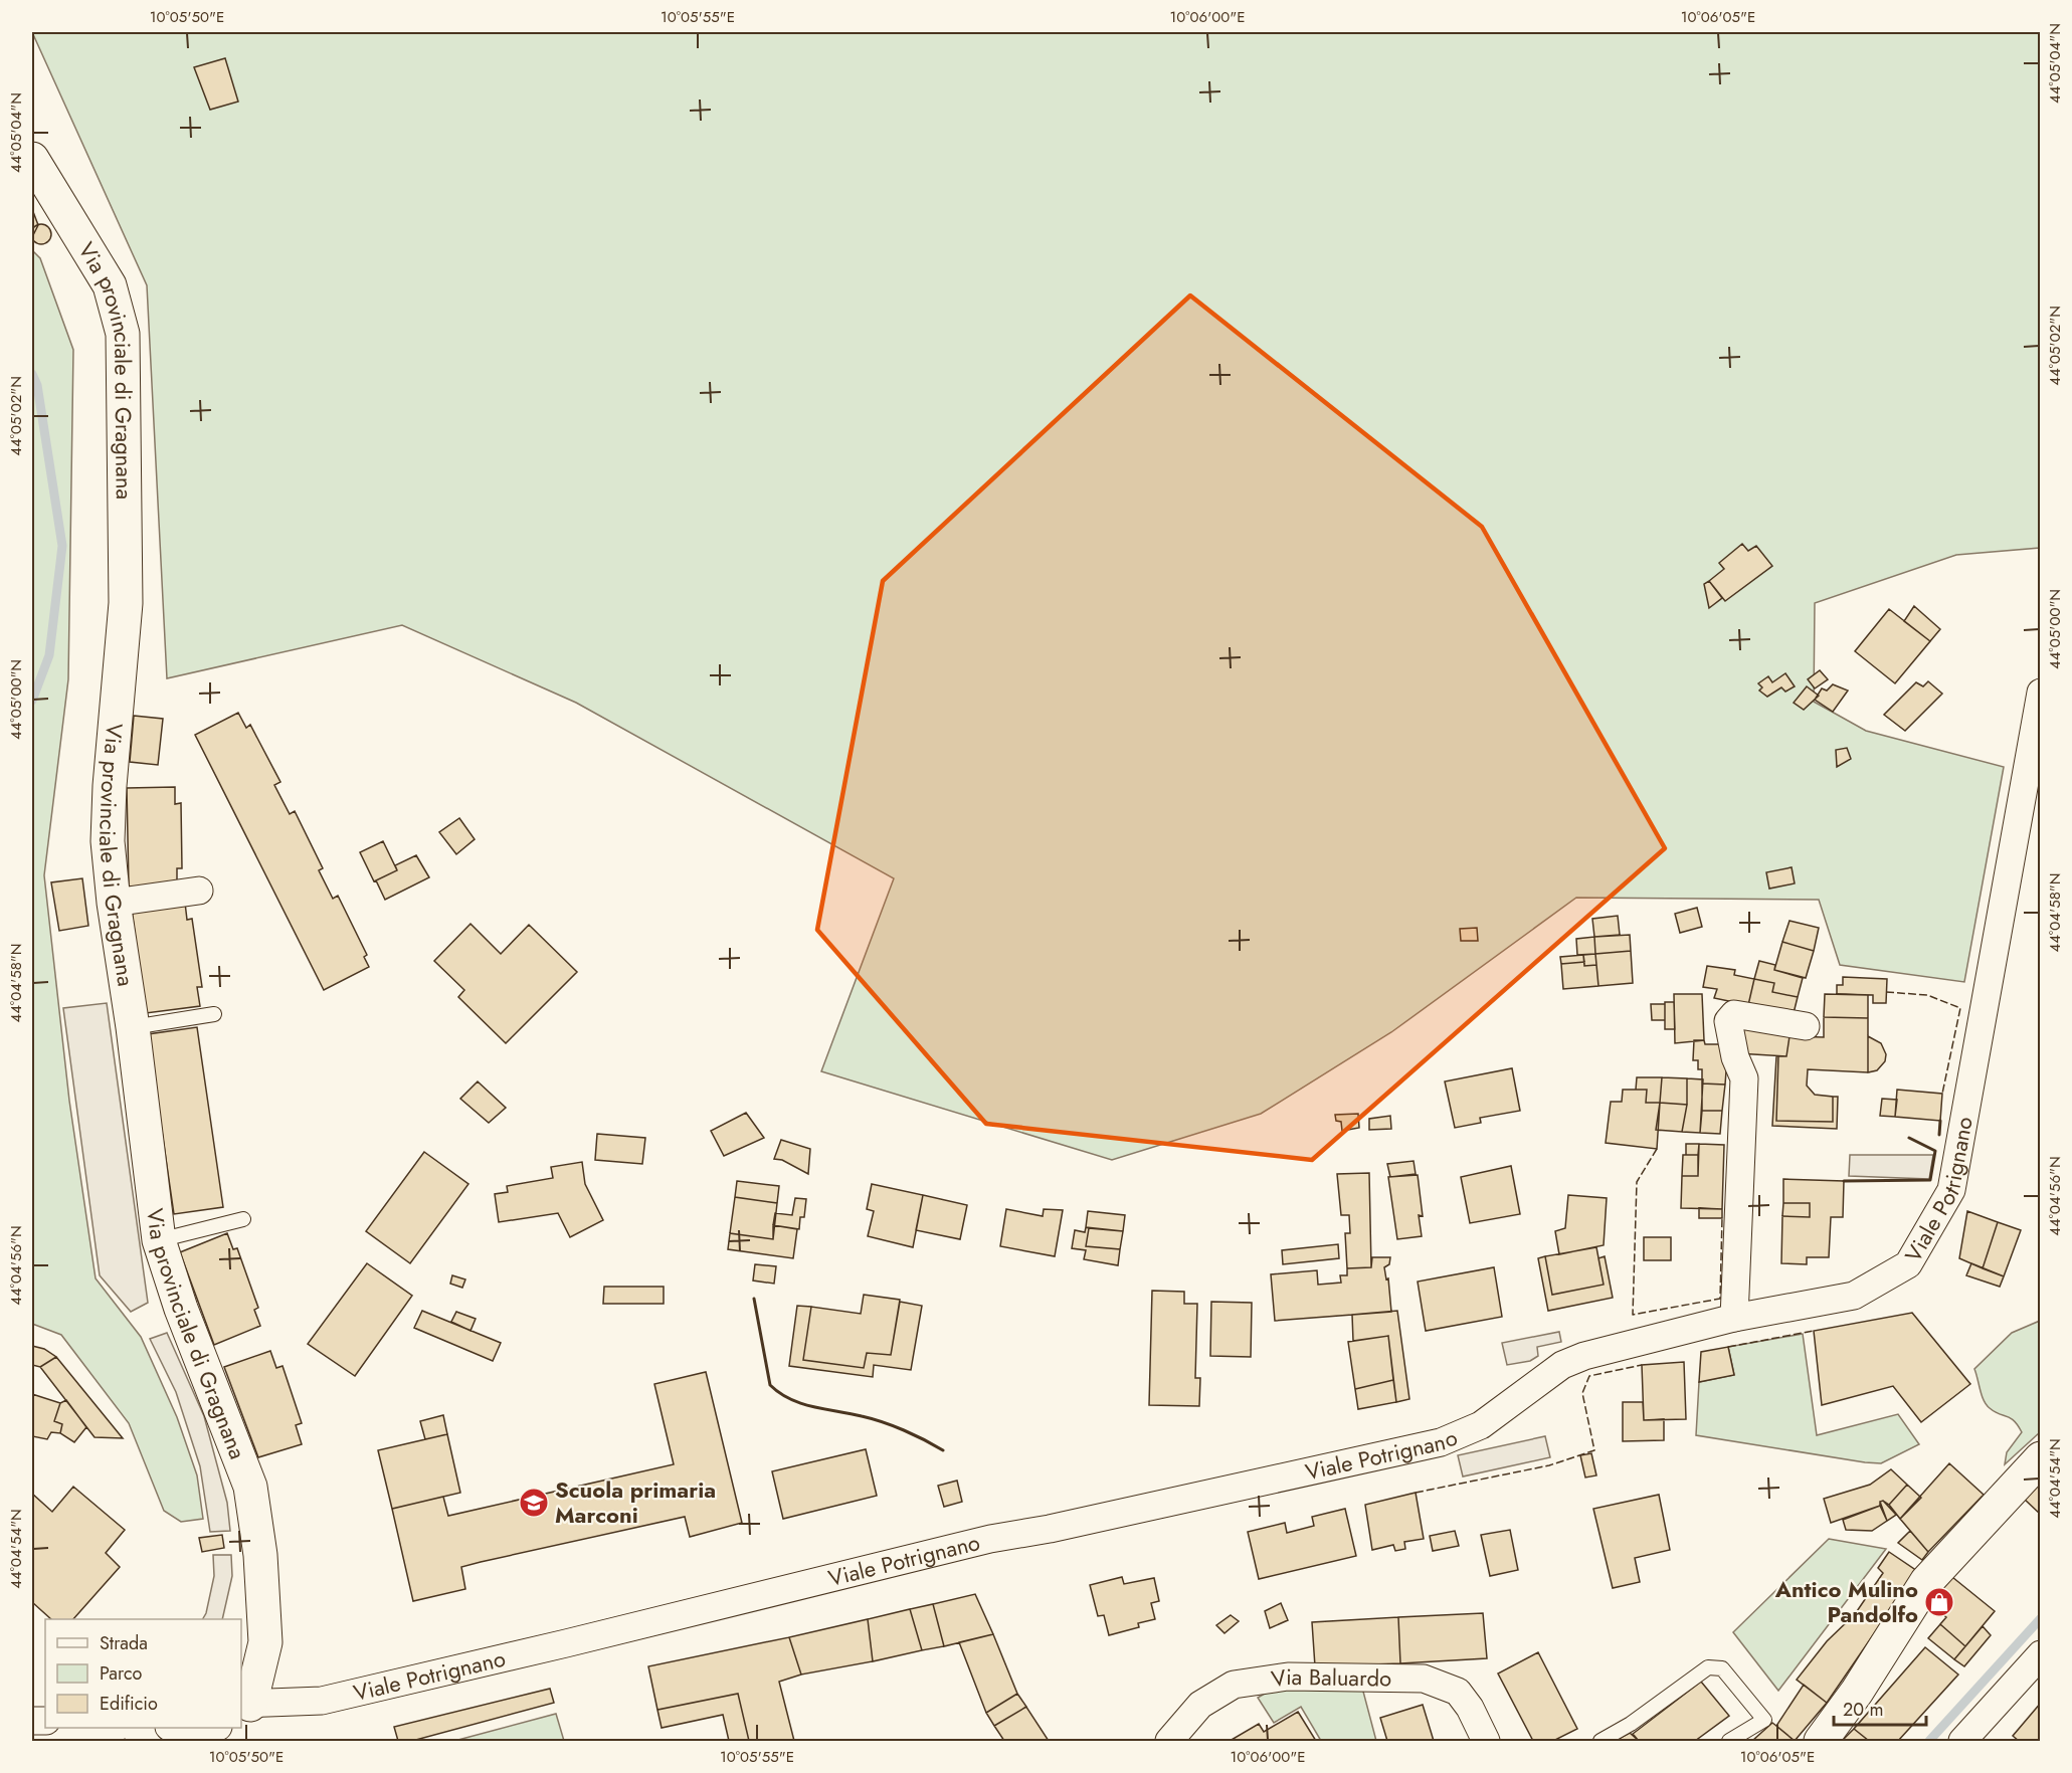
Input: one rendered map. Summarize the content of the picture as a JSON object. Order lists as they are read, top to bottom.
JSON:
{
  "streets": {
    "main road": ["Via provinciale di Gragnana"],
    "street": ["Viale Potrignano", "Via Baluardo"]
  },
  "crossings": [
    ["Via provinciale di Gragnana", "Viale Potrignano"]
  ],
  "places": {
    "school or university": ["Scuola primaria Marconi"],
    "shop": ["Antico Mulino Pandolfo"]
  },
  "legend": ["Strada", "Parco", "Edificio"],
  "scale_bar": "20 m",
  "coordinates": [
    "10°05'50\"E",
    "10°05'55\"E",
    "10°06'00\"E",
    "10°06'05\"E",
    "44°05'04\"N",
    "44°05'02\"N",
    "44°05'00\"N",
    "44°04'58\"N",
    "44°04'56\"N",
    "44°04'54\"N"
  ]
}
